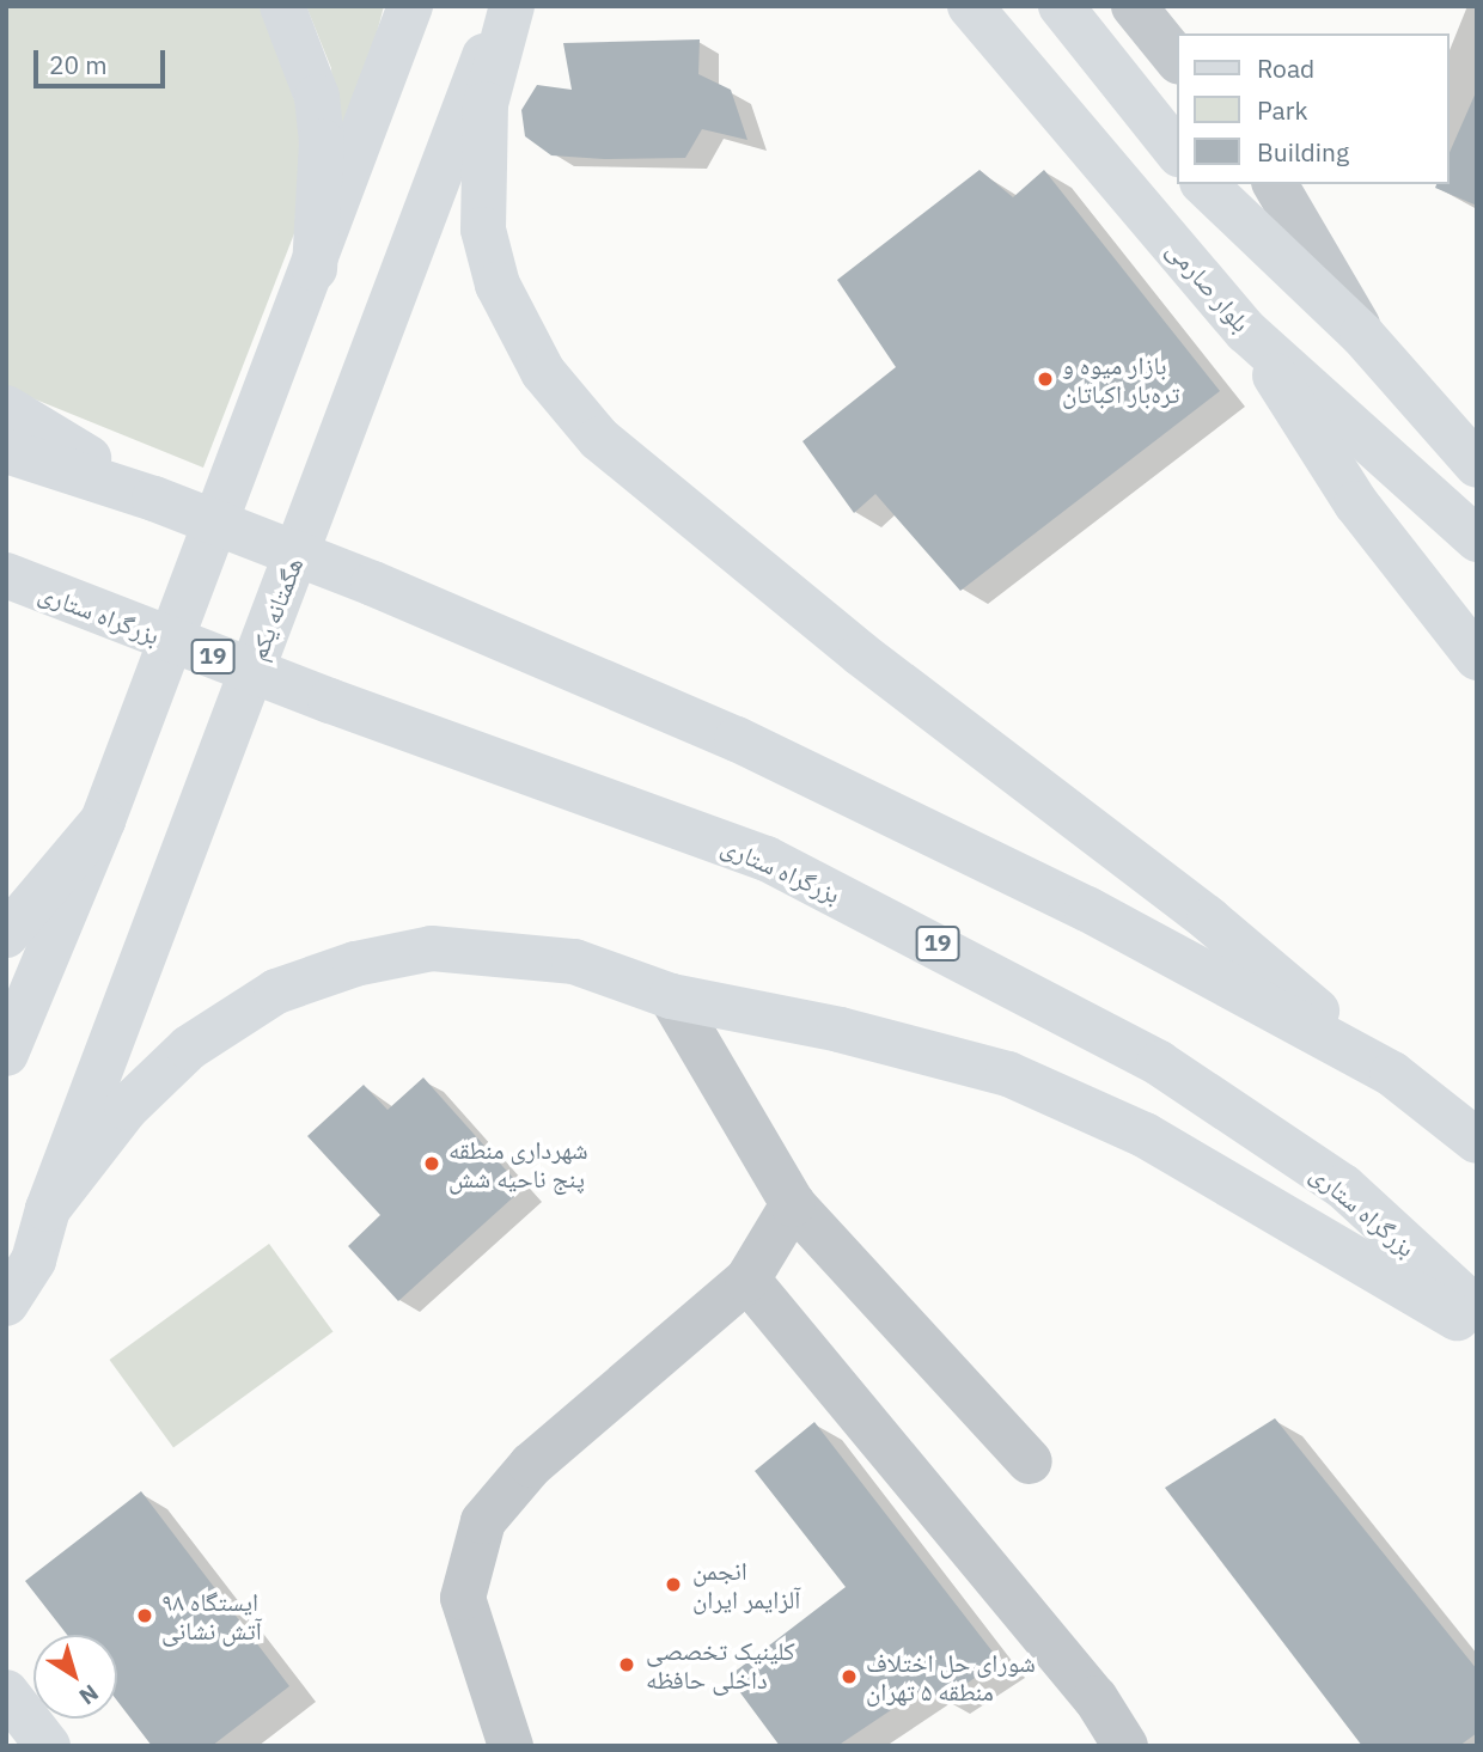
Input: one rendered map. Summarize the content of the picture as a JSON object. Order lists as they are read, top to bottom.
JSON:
{
  "streets": {
    "main road": [
      "بلوار صارمی",
      "هگمتانه یکم",
      "بزرگراه ستاری",
      "19"
    ]
  },
  "places": [
    "بازار میوه و تره‌بار اکباتان",
    "شهرداری منطقه پنج ناحیه شش",
    "انجمن آلزایمر ایران",
    "ایستگاه ۹۸ آتش نشانی",
    "کلینیک تخصصی داخلی حافظه",
    "شورای حل اختلاف منطقه ۵ تهران"
  ],
  "legend": ["Road", "Park", "Building"],
  "scale_bar": "20 m",
  "north": "bottom right"
}
